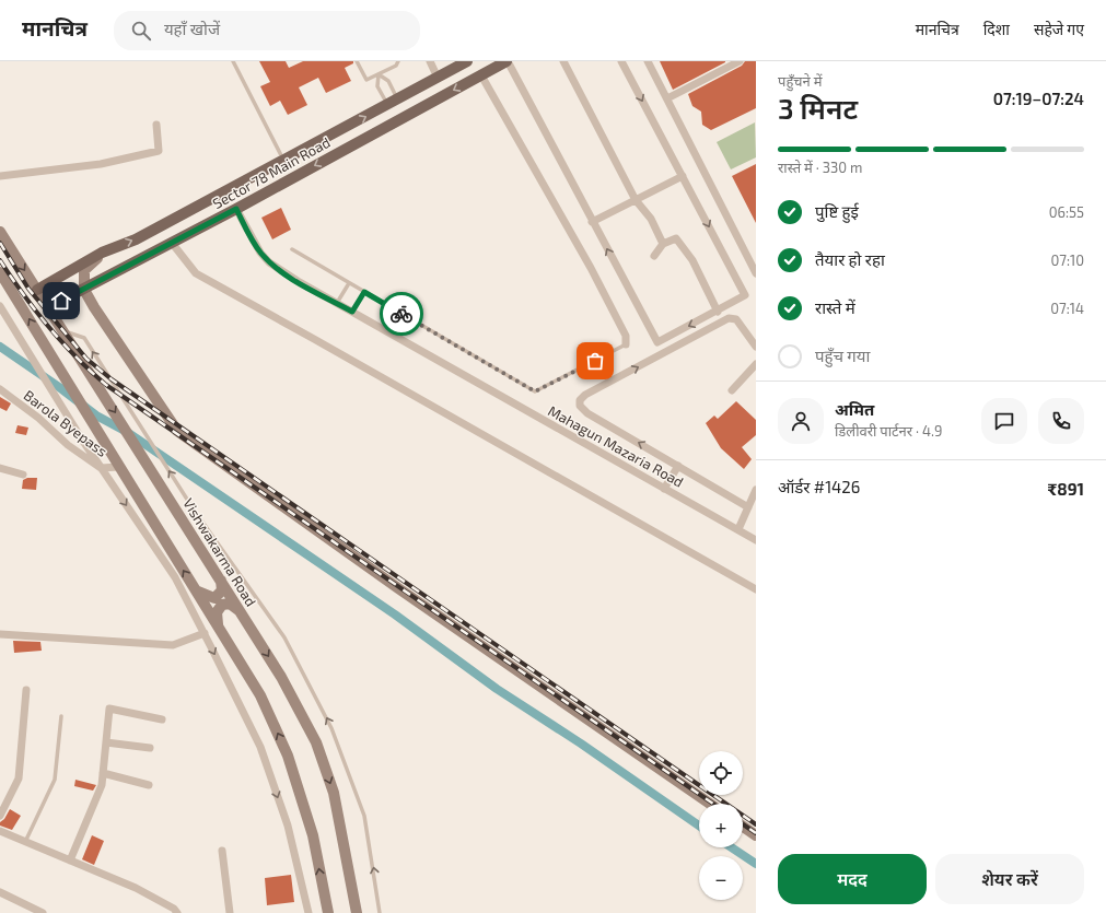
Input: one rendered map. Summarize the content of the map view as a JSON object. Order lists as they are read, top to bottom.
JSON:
{
  "streets": {
    "main road": ["Sector 78 Main Road", "Vishwakarma Road"],
    "street": ["Barola Byepass", "Mahagun Mazaria Road"]
  },
  "crossings": [
    ["Sector 78 Main Road", "Mahagun Mazaria Road"],
    ["Sector 78 Main Road", "Vishwakarma Road"]
  ],
  "page": {
    "header": "मानचित्र",
    "search": "यहाँ खोजें",
    "nav": ["मानचित्र", "दिशा", "सहेजे गए"],
    "heading": ["3 मिनट", "पहुँचने में", "07:19–07:24"],
    "panel": [
      "अमित",
      "डिलीवरी पार्टनर · 4.9",
      "ऑर्डर #1426",
      "₹891"
    ],
    "bar": "रास्ते में · 330 m",
    "list": [
      ["पुष्टि हुई", "06:55"],
      ["तैयार हो रहा", "07:10"],
      ["रास्ते में", "07:14"],
      "पहुँच गया"
    ],
    "map_buttons": ["+", "−"],
    "buttons": ["मदद", "शेयर करें"]
  }
}
